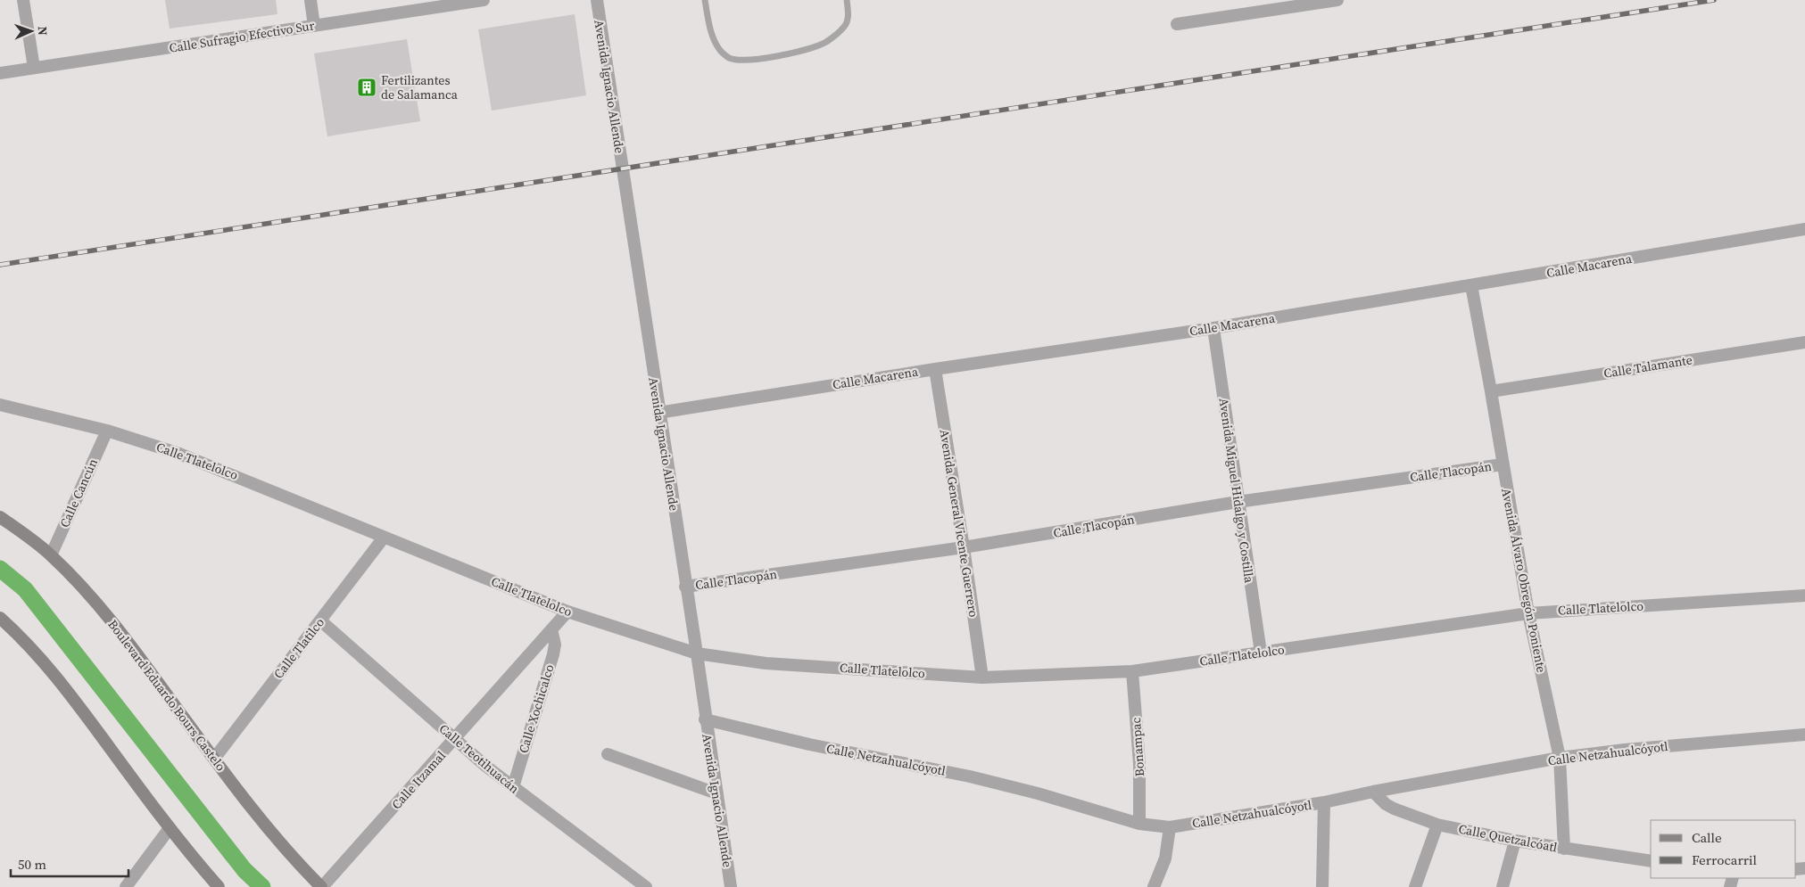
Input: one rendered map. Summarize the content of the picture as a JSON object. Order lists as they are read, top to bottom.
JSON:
{
  "streets": {
    "main road": ["Boulevard Eduardo Bours Castelo"],
    "street": [
      "Calle Sufragio Efectivo Sur",
      "Avenida Ignacio Allende",
      "Calle Macarena",
      "Calle Talamante",
      "Calle Tlatelolco",
      "Calle Tlacopán",
      "Avenida Miguel Hidalgo y Costilla",
      "Calle Cancún",
      "Avenida General Vicente Guerrero",
      "Avenida Álvaro Obregón Poniente",
      "Calle Tlatilco",
      "Calle Xochicalco",
      "Bonampac",
      "Calle Netzahualcóyotl",
      "Calle Teotihuacán",
      "Calle Itzamal",
      "Calle Quetzalcóatl"
    ]
  },
  "crossings": [
    ["Avenida Ignacio Allende", "Calle Macarena"],
    ["Avenida Ignacio Allende", "Calle Tlatelolco"],
    ["Avenida Ignacio Allende", "Calle Tlacopán"],
    ["Avenida Ignacio Allende", "Calle Netzahualcóyotl"],
    ["Calle Macarena", "Avenida Miguel Hidalgo y Costilla"],
    ["Calle Macarena", "Avenida General Vicente Guerrero"],
    ["Calle Macarena", "Avenida Álvaro Obregón Poniente"],
    ["Calle Talamante", "Avenida Álvaro Obregón Poniente"],
    ["Calle Tlatelolco", "Avenida Miguel Hidalgo y Costilla"],
    ["Calle Tlatelolco", "Calle Cancún"],
    ["Calle Tlatelolco", "Avenida General Vicente Guerrero"],
    ["Calle Tlatelolco", "Avenida Álvaro Obregón Poniente"],
    ["Calle Tlatelolco", "Calle Tlatilco"],
    ["Calle Tlatelolco", "Bonampac"],
    ["Calle Tlatelolco", "Calle Itzamal"],
    ["Calle Tlacopán", "Avenida Miguel Hidalgo y Costilla"],
    ["Calle Tlacopán", "Avenida General Vicente Guerrero"],
    ["Calle Tlacopán", "Avenida Álvaro Obregón Poniente"],
    ["Calle Cancún", "Boulevard Eduardo Bours Castelo"],
    ["Avenida Álvaro Obregón Poniente", "Calle Netzahualcóyotl"],
    ["Avenida Álvaro Obregón Poniente", "Calle Quetzalcóatl"],
    ["Calle Tlatilco", "Boulevard Eduardo Bours Castelo"],
    ["Calle Tlatilco", "Calle Teotihuacán"],
    ["Boulevard Eduardo Bours Castelo", "Calle Itzamal"],
    ["Calle Xochicalco", "Calle Teotihuacán"],
    ["Calle Xochicalco", "Calle Itzamal"],
    ["Bonampac", "Calle Netzahualcóyotl"],
    ["Calle Netzahualcóyotl", "Calle Quetzalcóatl"],
    ["Calle Teotihuacán", "Calle Itzamal"]
  ],
  "places": {
    "building": ["Fertilizantes de Salamanca"]
  },
  "legend": ["Calle", "Ferrocarril"],
  "scale_bar": "50 m",
  "north": "right"
}
